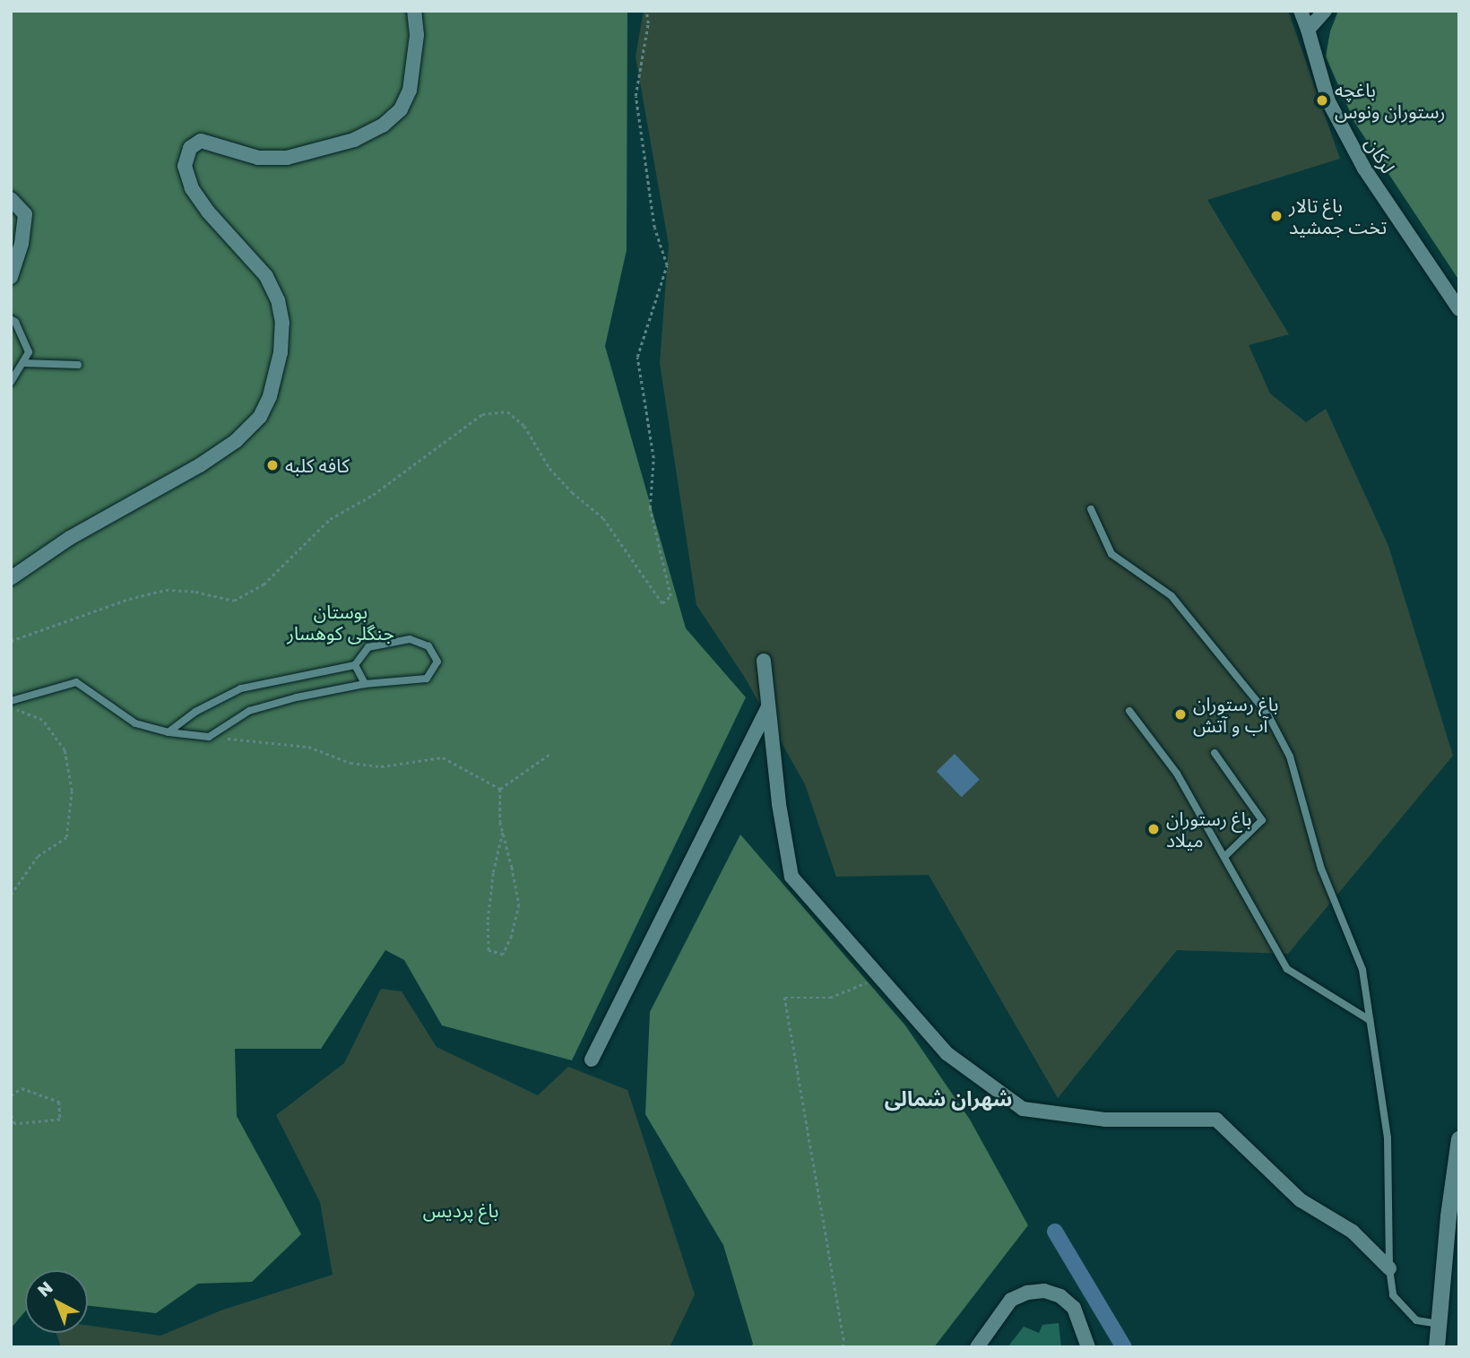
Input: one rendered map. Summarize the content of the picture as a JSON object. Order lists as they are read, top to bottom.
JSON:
{
  "streets": {
    "street": ["لرکان"]
  },
  "districts": ["شهران شمالی"],
  "parks": ["بوستان جنگلی کوهسار", "باغ پردیس"],
  "places": [
    "باغچه رستوران ونوس",
    "باغ تالار تخت جمشید",
    "کافه کلبه",
    "باغ رستوران آب و آتش",
    "باغ رستوران میلاد"
  ],
  "north": "top left"
}
